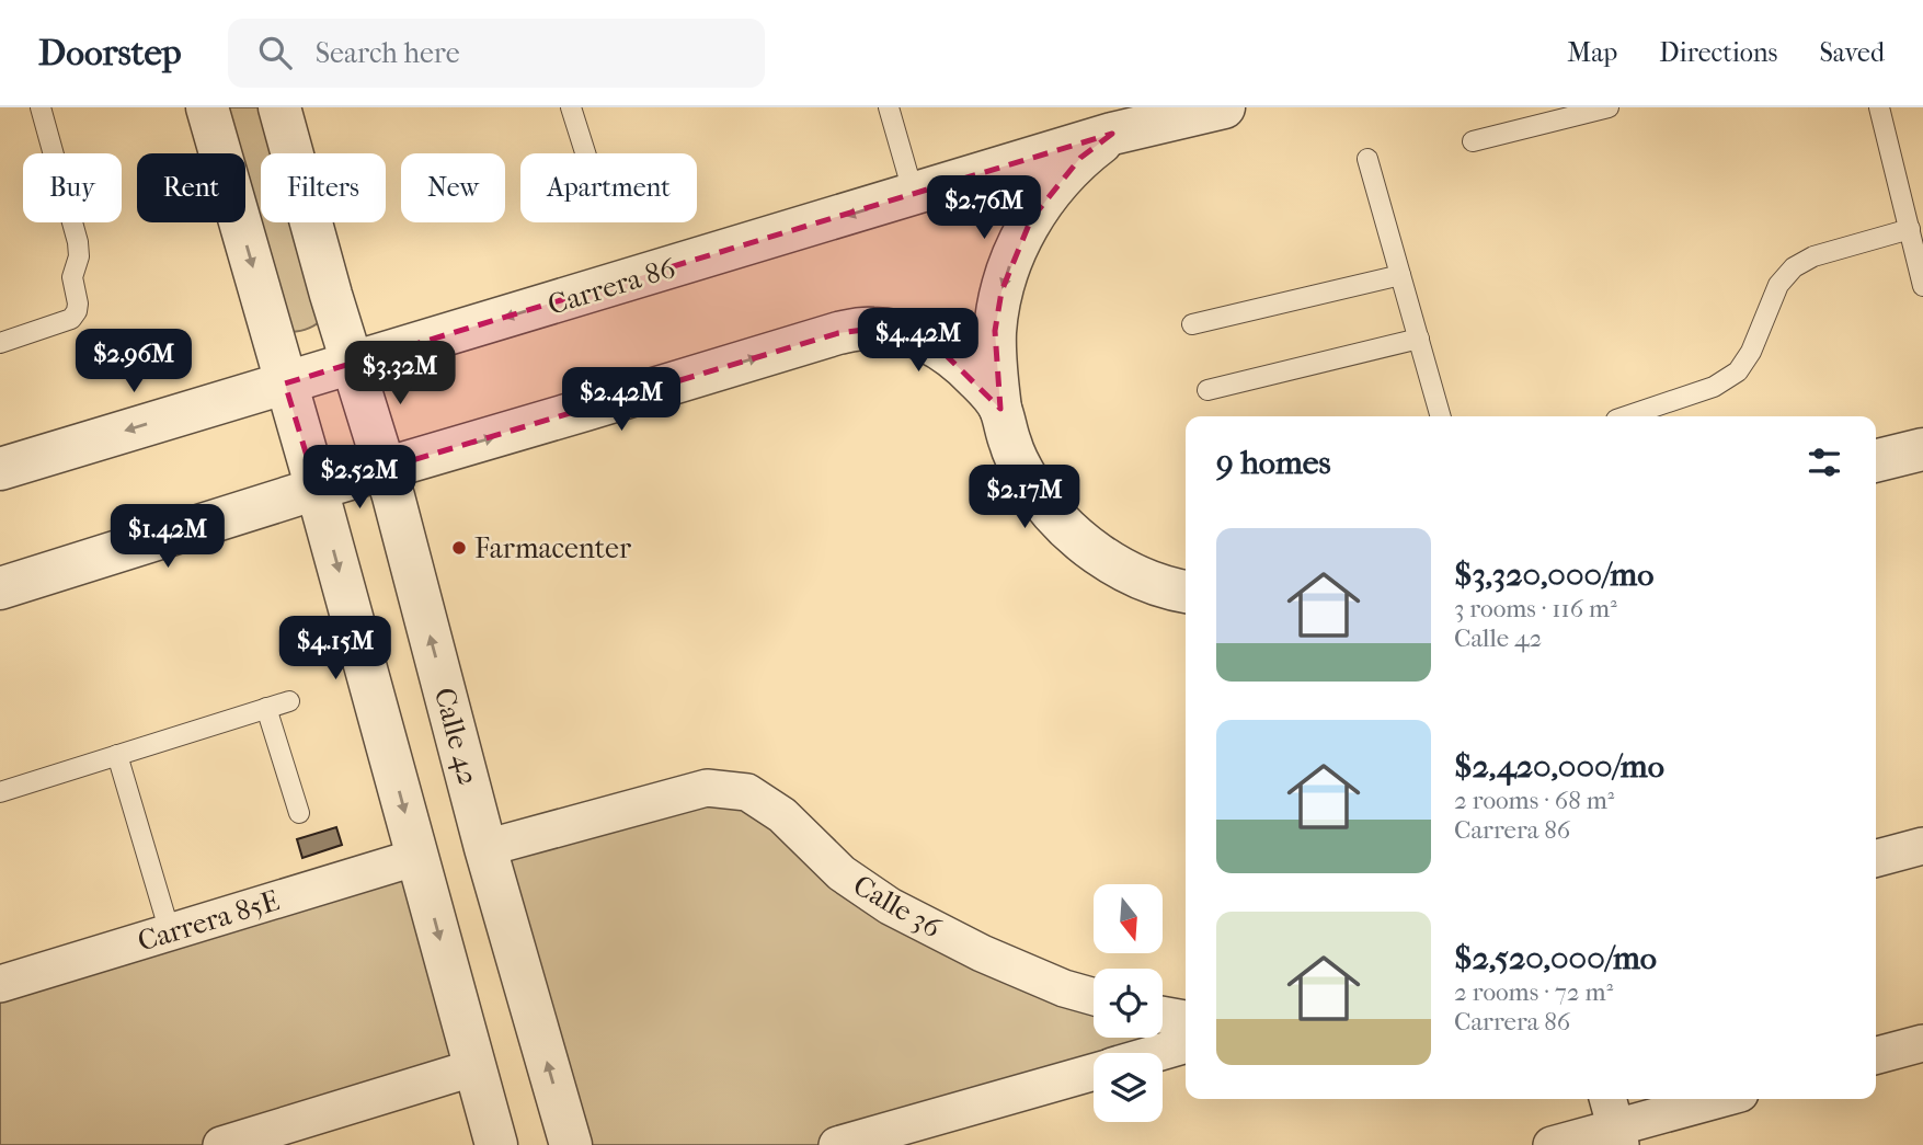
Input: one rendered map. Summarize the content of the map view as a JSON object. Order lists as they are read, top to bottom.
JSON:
{
  "streets": {
    "street": [
      "Carrera 86",
      "Calle 42",
      "Calle 36",
      "Carrera 85E"
    ]
  },
  "crossings": [
    ["Carrera 86", "Calle 42"],
    ["Calle 42", "Calle 36"]
  ],
  "places": ["Farmacenter"],
  "north": "bottom",
  "page": {
    "header": "Doorstep",
    "search": "Search here",
    "nav": ["Map", "Directions", "Saved"],
    "chip": [
      "Buy",
      "Rent",
      "Filters",
      "New",
      "Apartment"
    ],
    "price": [
      "$2.76M",
      "$4.42M",
      "$2.96M",
      "$3.32M",
      "$2.42M",
      "$2.52M",
      "$2.17M",
      "$1.42M",
      "$4.15M"
    ],
    "heading": "9 homes",
    "list": [
      {
        "name": "$3,320,000/mo",
        "note": "3 rooms · 116 m² · Calle 42"
      },
      {
        "name": "$2,420,000/mo",
        "note": "2 rooms · 68 m² · Carrera 86"
      },
      {
        "name": "$2,520,000/mo",
        "note": "2 rooms · 72 m² · Carrera 86"
      }
    ]
  }
}
